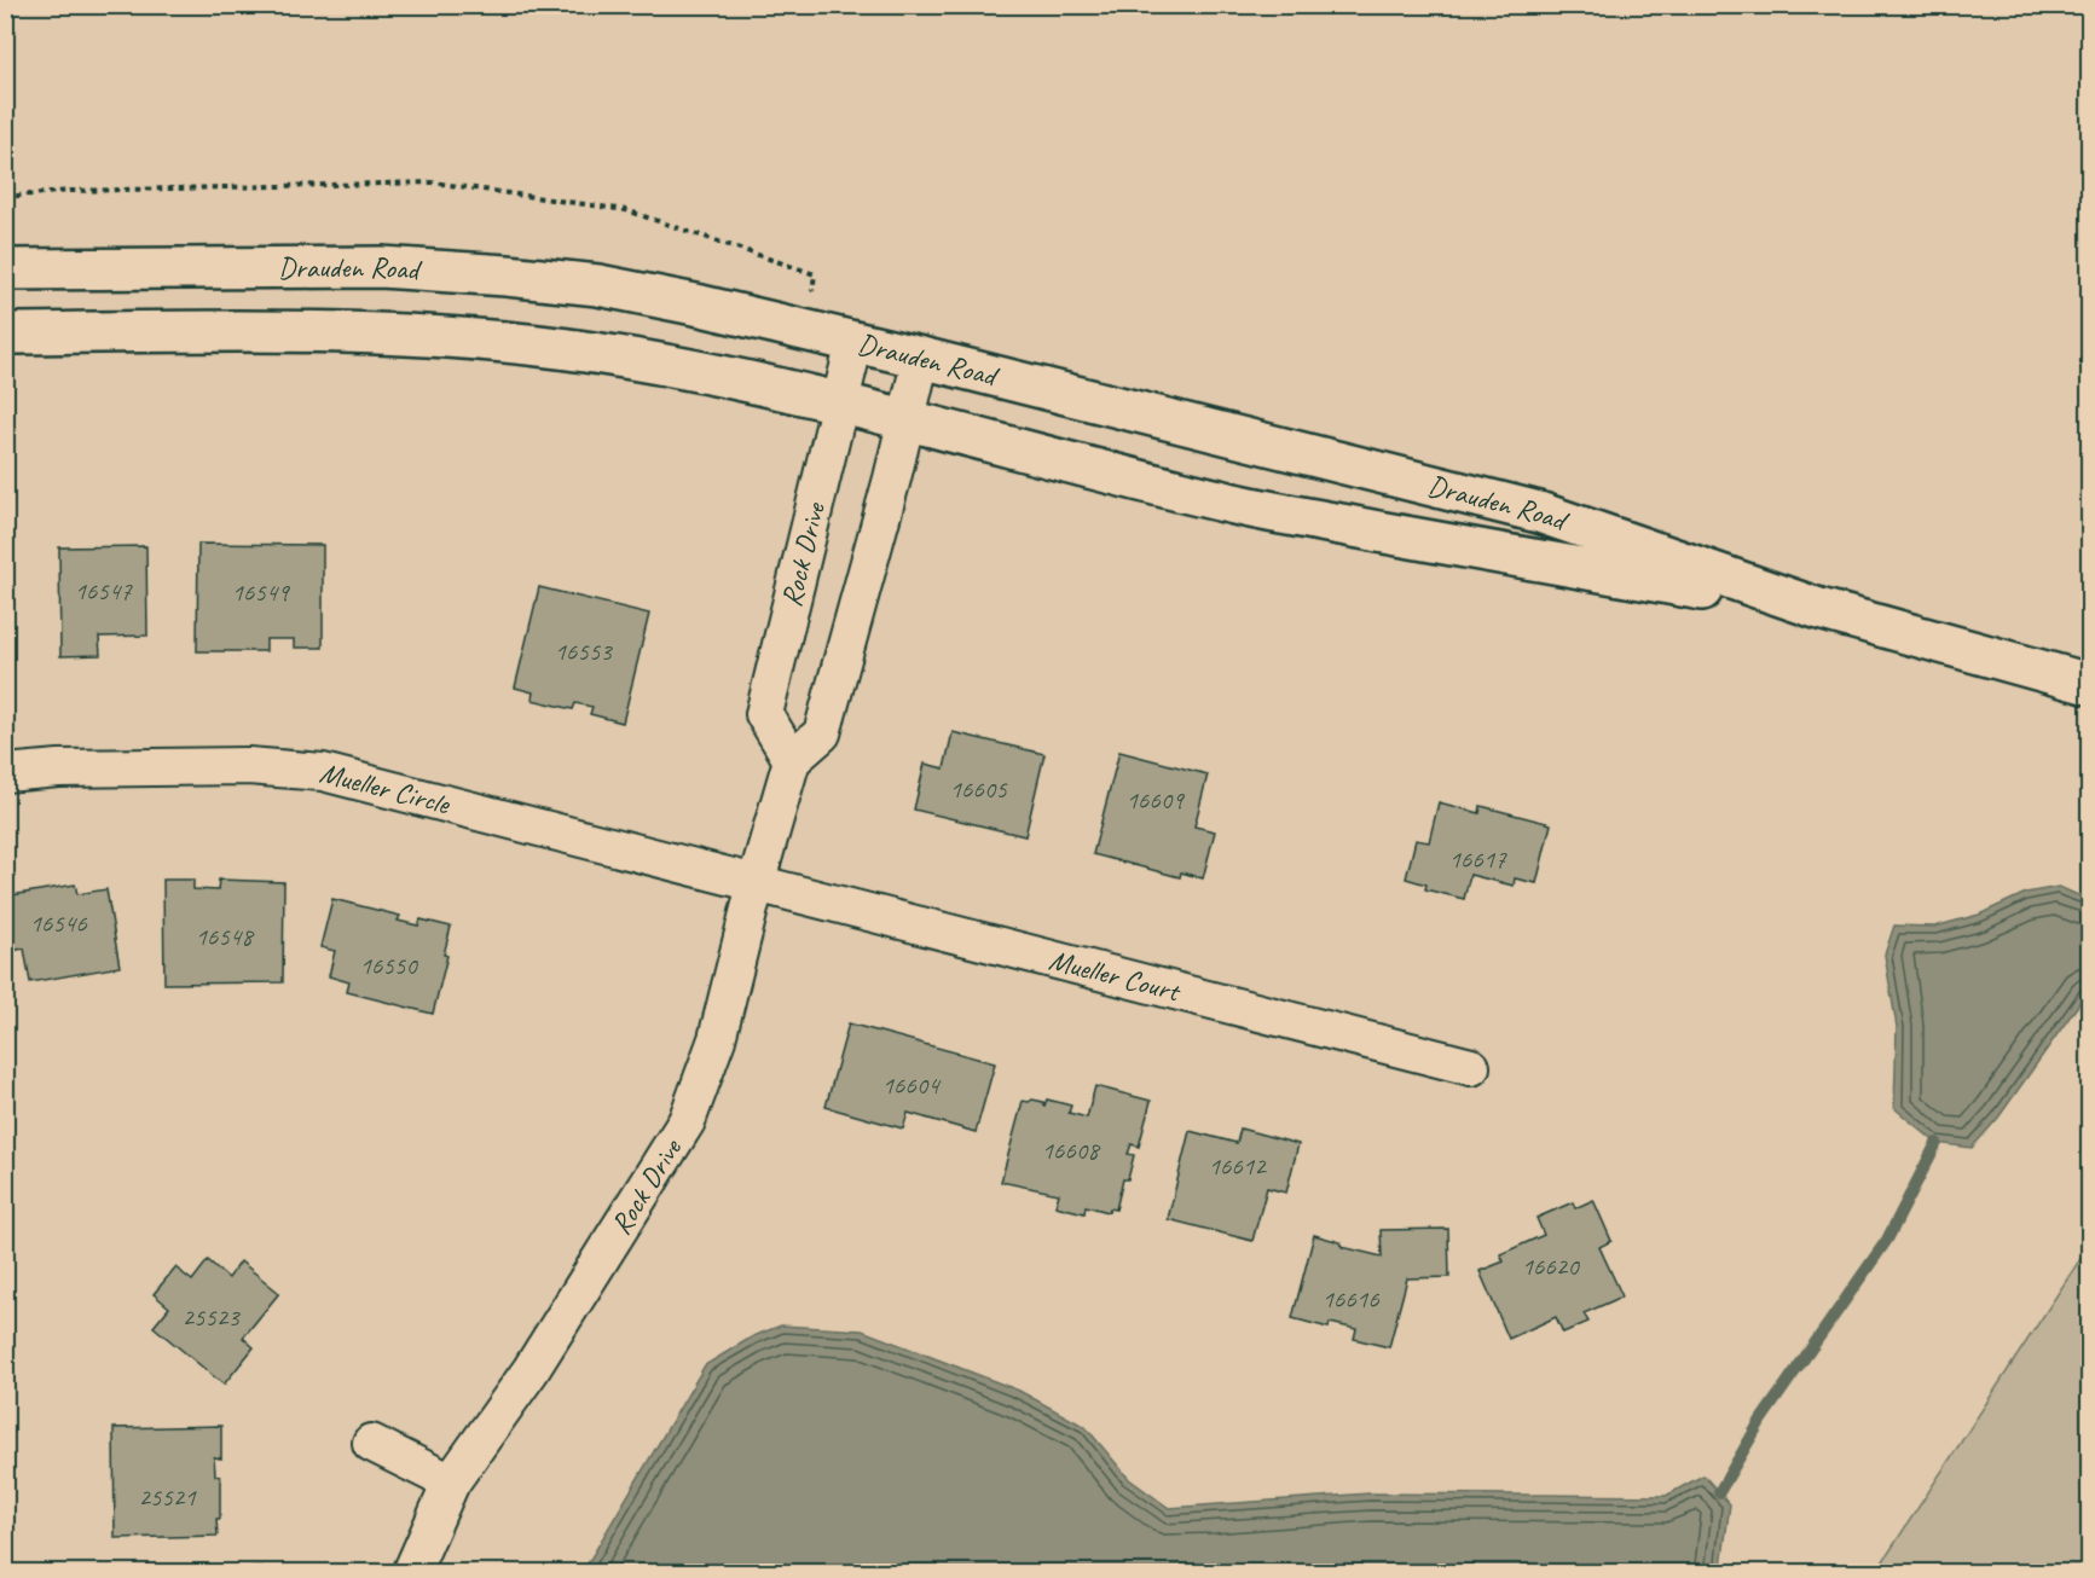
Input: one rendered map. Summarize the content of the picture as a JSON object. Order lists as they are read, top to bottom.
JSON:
{
  "streets": {
    "street": [
      "Drauden Road",
      "Rock Drive",
      "Mueller Circle",
      "Mueller Court"
    ]
  },
  "crossings": [
    ["Drauden Road", "Rock Drive"],
    ["Rock Drive", "Mueller Circle"],
    ["Rock Drive", "Mueller Court"],
    ["Mueller Circle", "Mueller Court"]
  ],
  "house_numbers": [
    "16547",
    "16549",
    "16553",
    "16605",
    "16609",
    "16617",
    "16546",
    "16548",
    "16550",
    "16604",
    "16608",
    "16612",
    "16620",
    "16616",
    "25523",
    "25521"
  ]
}
